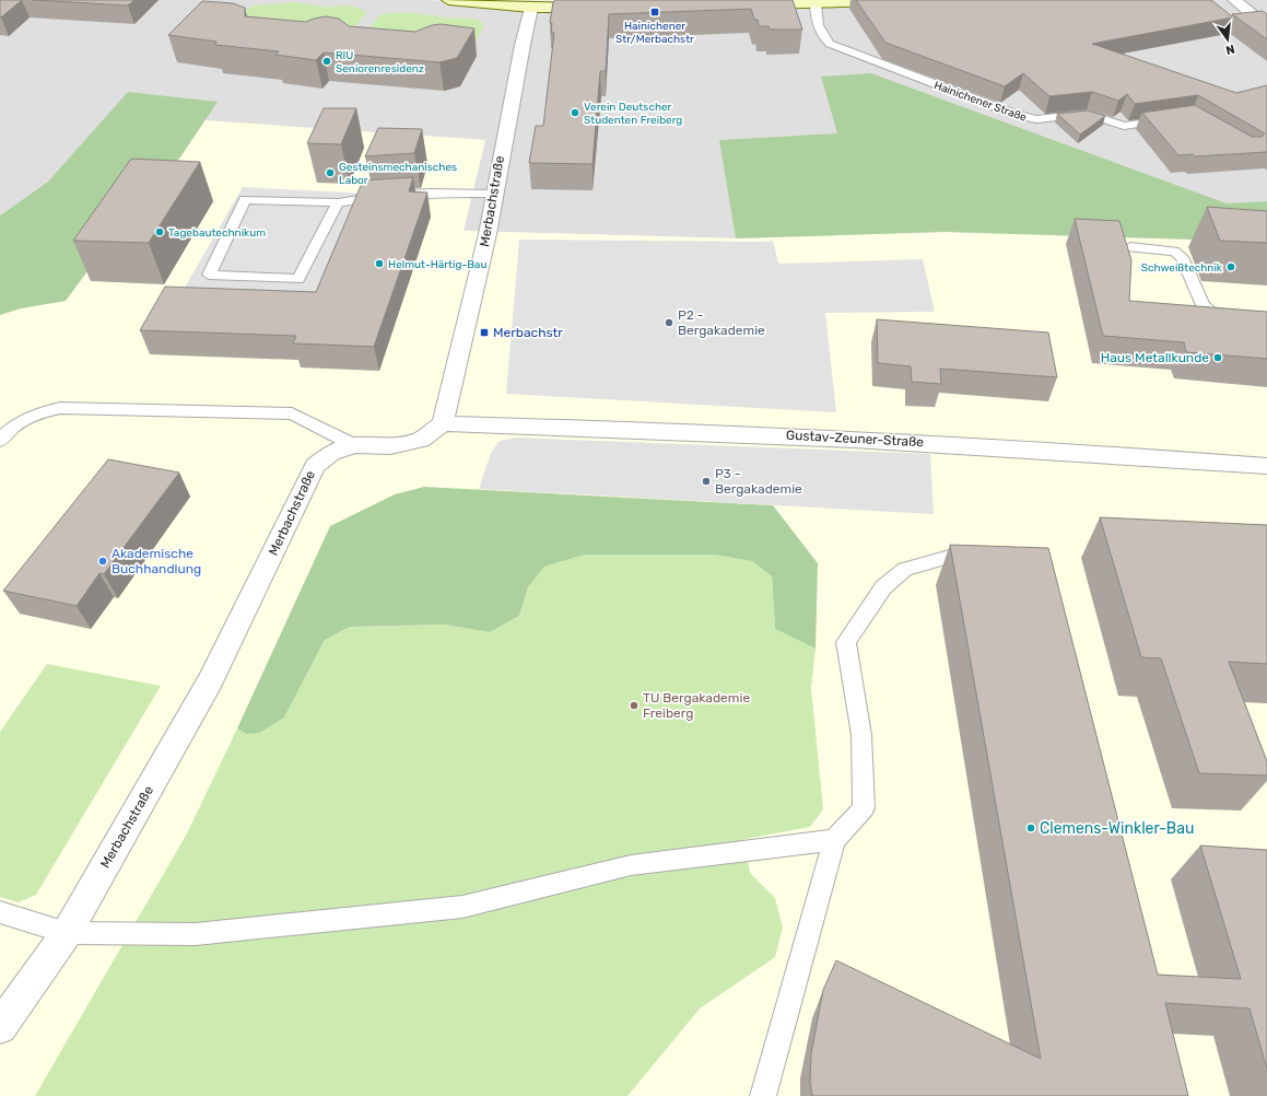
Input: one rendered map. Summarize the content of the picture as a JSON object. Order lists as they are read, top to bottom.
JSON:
{
  "streets": {
    "street": ["Merbachstraße", "Gustav-Zeuner-Straße"],
    "lane": ["Hainichener Straße"]
  },
  "crossings": [
    ["Merbachstraße", "Gustav-Zeuner-Straße"]
  ],
  "places": {
    "transit": ["Hainichener Str/Merbachstr", "Merbachstr"],
    "other": [
      "RIU Seniorenresidenz",
      "Verein Deutscher Studenten Freiberg",
      "Gesteinsmechanisches Labor",
      "Tagebautechnikum",
      "Helmut-Härtig-Bau",
      "Schweißtechnik",
      "P2 - Bergakademie",
      "Haus Metallkunde",
      "P3 - Bergakademie",
      "Akademische Buchhandlung",
      "TU Bergakademie Freiberg",
      "Clemens-Winkler-Bau"
    ]
  },
  "north": "bottom"
}
